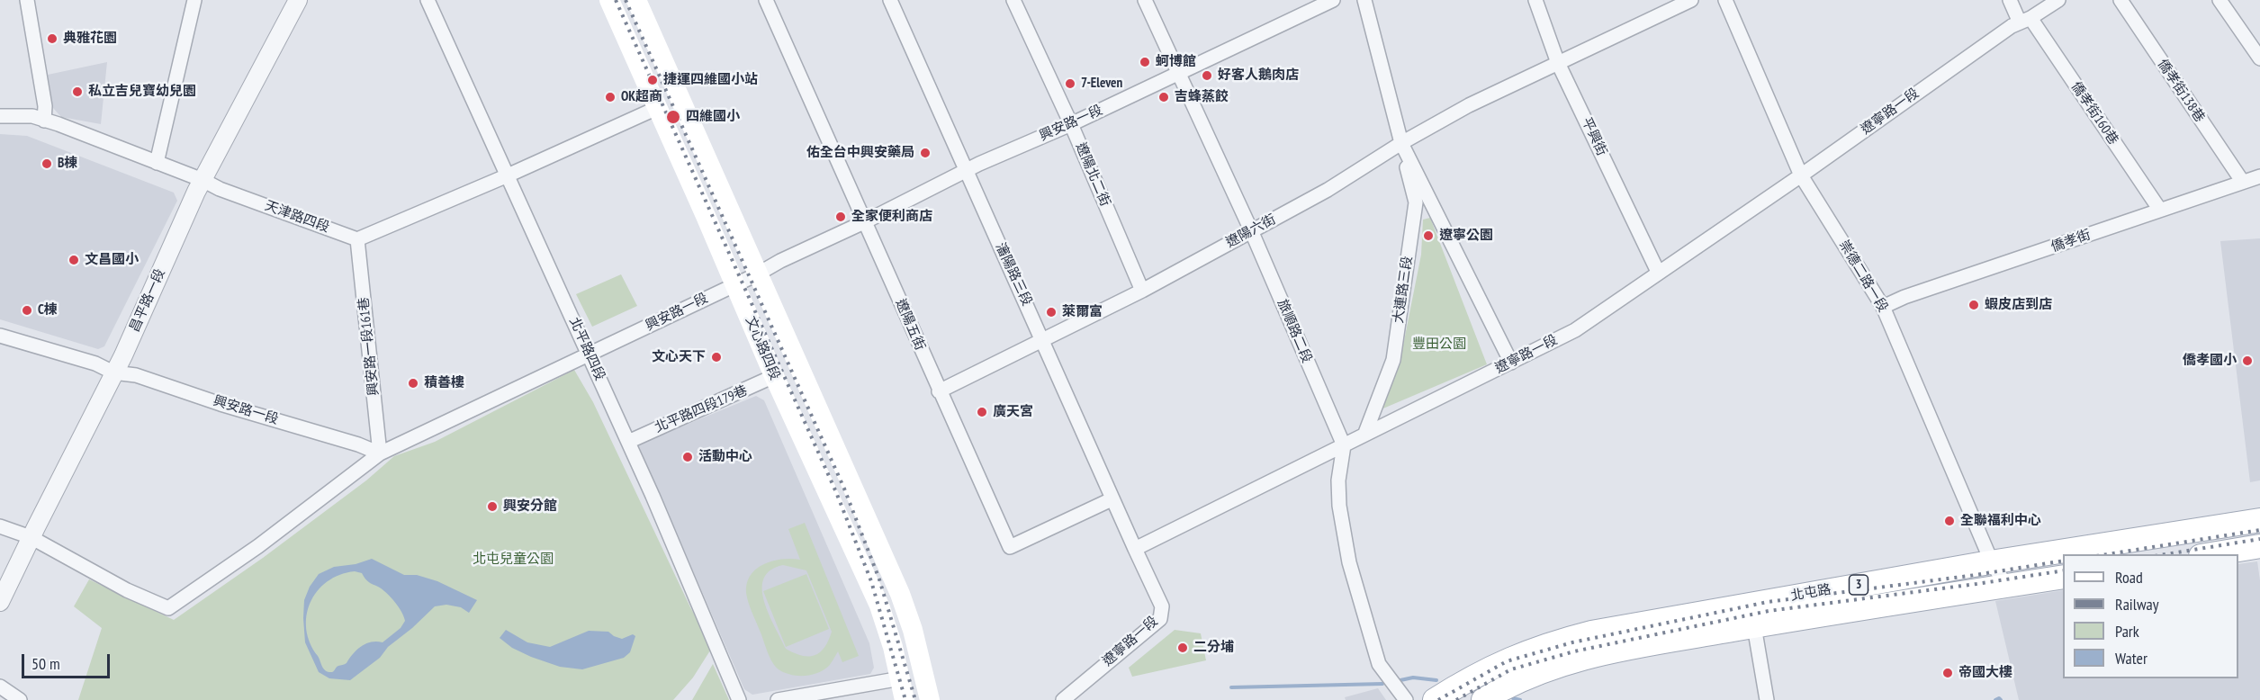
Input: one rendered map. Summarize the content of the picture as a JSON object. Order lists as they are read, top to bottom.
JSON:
{
  "streets": {
    "main road": ["文心路四段", "3", "北屯路"],
    "street": [
      "僑孝街138巷",
      "遼寧路一段",
      "僑孝街160巷",
      "興安路一段",
      "平興街",
      "遼陽北二街",
      "天津路四段",
      "遼陽六街",
      "僑孝街",
      "瀋陽路三段",
      "崇德二路一段",
      "大連路三段",
      "昌平路一段",
      "遼陽五街",
      "旅順路二段",
      "興安路一段161巷",
      "北平路四段",
      "北平路四段179巷"
    ]
  },
  "crossings": [
    ["僑孝街138巷", "僑孝街"],
    ["遼寧路一段", "僑孝街160巷"],
    ["遼寧路一段", "平興街"],
    ["遼寧路一段", "瀋陽路三段"],
    ["遼寧路一段", "崇德二路一段"],
    ["遼寧路一段", "大連路三段"],
    ["遼寧路一段", "旅順路二段"],
    ["僑孝街160巷", "僑孝街"],
    ["興安路一段", "遼陽北二街"],
    ["興安路一段", "瀋陽路三段"],
    ["興安路一段", "昌平路一段"],
    ["興安路一段", "遼陽五街"],
    ["興安路一段", "旅順路二段"],
    ["興安路一段", "興安路一段161巷"],
    ["興安路一段", "文心路四段"],
    ["興安路一段", "北平路四段"],
    ["平興街", "遼陽六街"],
    ["遼陽北二街", "遼陽六街"],
    ["天津路四段", "昌平路一段"],
    ["天津路四段", "興安路一段161巷"],
    ["遼陽六街", "瀋陽路三段"],
    ["遼陽六街", "大連路三段"],
    ["遼陽六街", "遼陽五街"],
    ["遼陽六街", "旅順路二段"],
    ["僑孝街", "崇德二路一段"],
    ["瀋陽路三段", "遼陽五街"],
    ["崇德二路一段", "北屯路"],
    ["文心路四段", "北平路四段179巷"],
    ["北平路四段", "北平路四段179巷"]
  ],
  "parks": ["豐田公園", "北屯兒童公園"],
  "places": [
    "典雅花園",
    "蚵博館",
    "好客人鵝肉店",
    "捷運四維國小站",
    "7-Eleven",
    "私立吉兒寶幼兒園",
    "OK超商",
    "吉蜂蒸餃",
    "四維國小",
    "佑全台中興安藥局",
    "B棟",
    "全家便利商店",
    "遼寧公園",
    "文昌國小",
    "蝦皮店到店",
    "C棟",
    "萊爾富",
    "文心天下",
    "僑孝國小",
    "積善樓",
    "廣天宮",
    "活動中心",
    "興安分館",
    "全聯福利中心",
    "二分埔",
    "帝國大樓"
  ],
  "legend": [
    "Road",
    "Railway",
    "Park",
    "Water"
  ],
  "scale_bar": "50 m"
}
